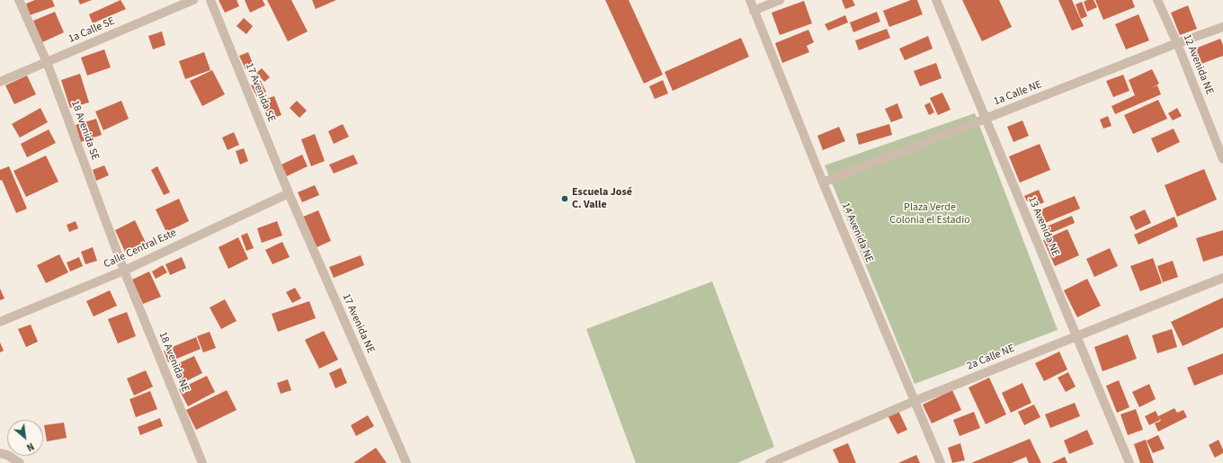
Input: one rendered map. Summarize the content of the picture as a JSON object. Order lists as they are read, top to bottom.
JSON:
{
  "streets": {
    "street": [
      "1a Calle SE",
      "12 Avenida NE",
      "17 Avenida SE",
      "1a Calle NE",
      "18 Avenida SE",
      "13 Avenida NE",
      "14 Avenida NE",
      "Calle Central Este",
      "17 Avenida NE",
      "2a Calle NE",
      "18 Avenida NE"
    ]
  },
  "crossings": [
    ["1a Calle SE", "18 Avenida SE"],
    ["12 Avenida NE", "1a Calle NE"],
    ["17 Avenida SE", "Calle Central Este"],
    ["17 Avenida SE", "17 Avenida NE"],
    ["1a Calle NE", "13 Avenida NE"],
    ["1a Calle NE", "14 Avenida NE"],
    ["18 Avenida SE", "Calle Central Este"],
    ["18 Avenida SE", "18 Avenida NE"],
    ["13 Avenida NE", "2a Calle NE"],
    ["14 Avenida NE", "2a Calle NE"],
    ["Calle Central Este", "17 Avenida NE"],
    ["Calle Central Este", "18 Avenida NE"]
  ],
  "parks": ["Plaza Verde Colonia el Estadio"],
  "places": ["Escuela José C. Valle"],
  "north": "bottom right"
}
